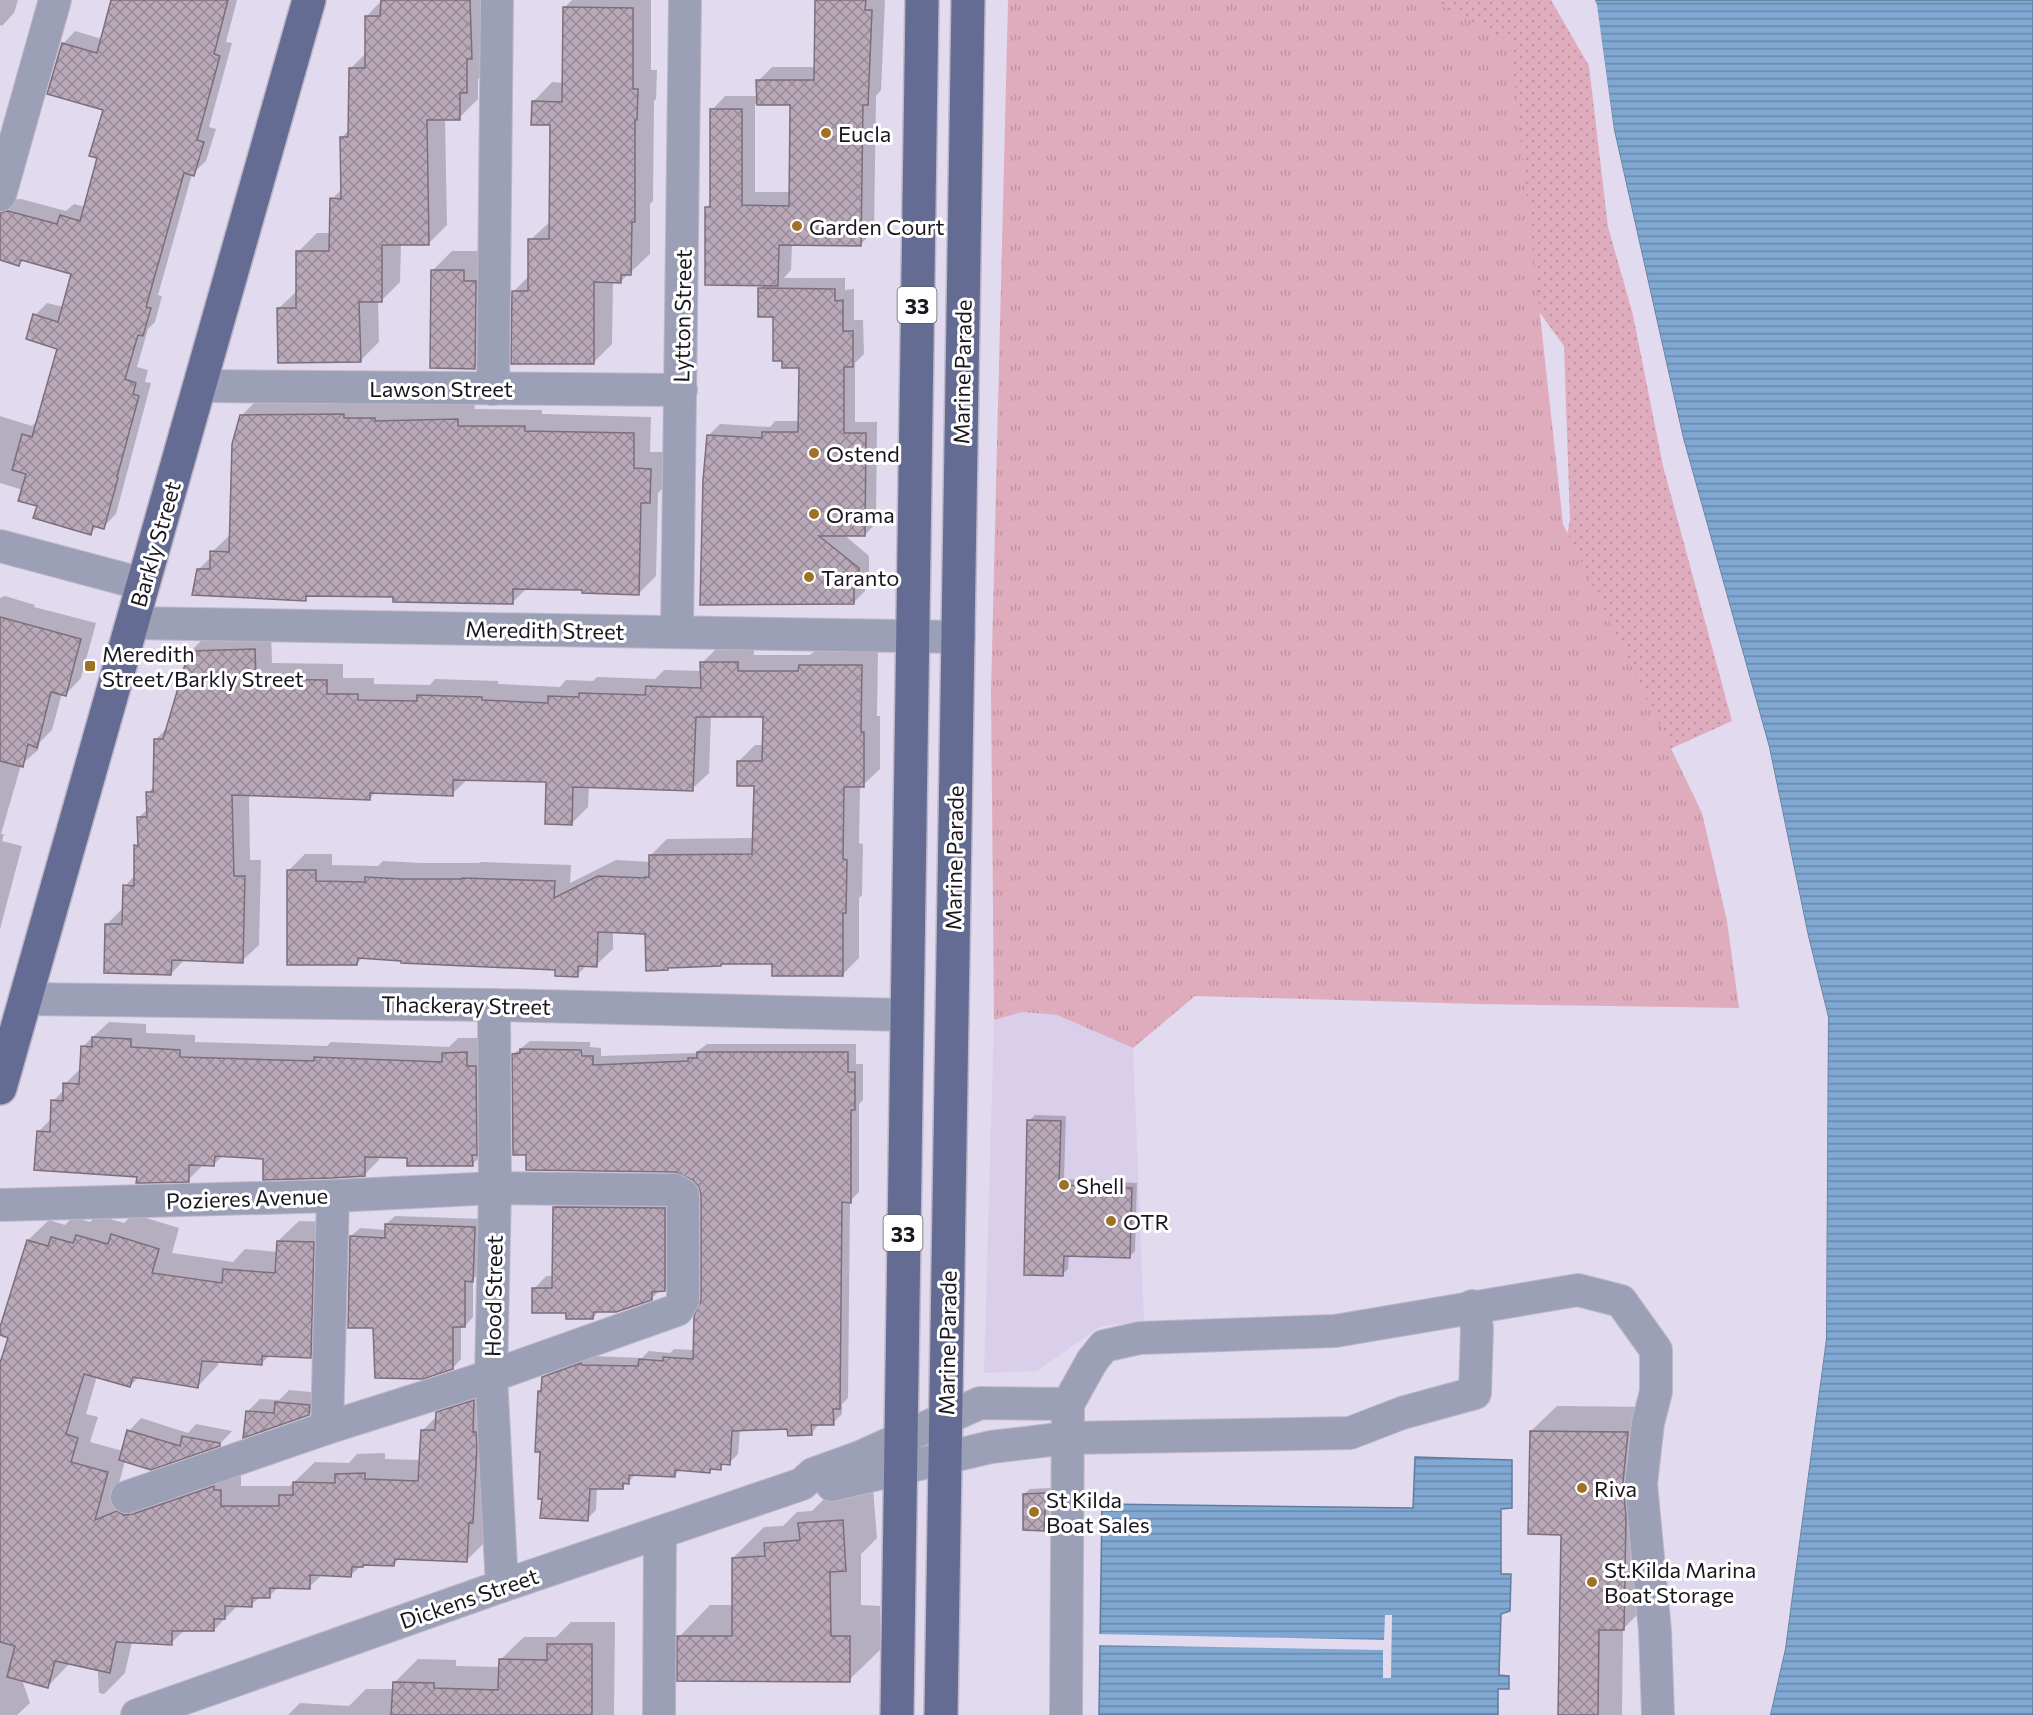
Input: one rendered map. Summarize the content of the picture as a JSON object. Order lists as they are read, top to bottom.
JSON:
{
  "streets": {
    "main road": ["33", "Marine Parade", "Barkly Street"],
    "street": [
      "Lytton Street",
      "Lawson Street",
      "Meredith Street",
      "Thackeray Street",
      "Pozieres Avenue",
      "Hood Street",
      "Dickens Street"
    ]
  },
  "crossings": [
    ["Lytton Street", "Lawson Street"],
    ["Lytton Street", "Meredith Street"],
    ["Marine Parade", "Meredith Street"],
    ["Marine Parade", "Thackeray Street"],
    ["Marine Parade", "Dickens Street"],
    ["Lawson Street", "Barkly Street"],
    ["Barkly Street", "Meredith Street"],
    ["Barkly Street", "Thackeray Street"],
    ["Thackeray Street", "Hood Street"],
    ["Pozieres Avenue", "Hood Street"],
    ["Hood Street", "Dickens Street"]
  ],
  "places": {
    "other": [
      "Eucla",
      "Garden Court",
      "Ostend",
      "Orama",
      "Taranto",
      "Shell",
      "OTR",
      "Riva",
      "St Kilda Boat Sales",
      "St.Kilda Marina Boat Storage"
    ],
    "transit": ["Meredith Street/Barkly Street"]
  }
}
